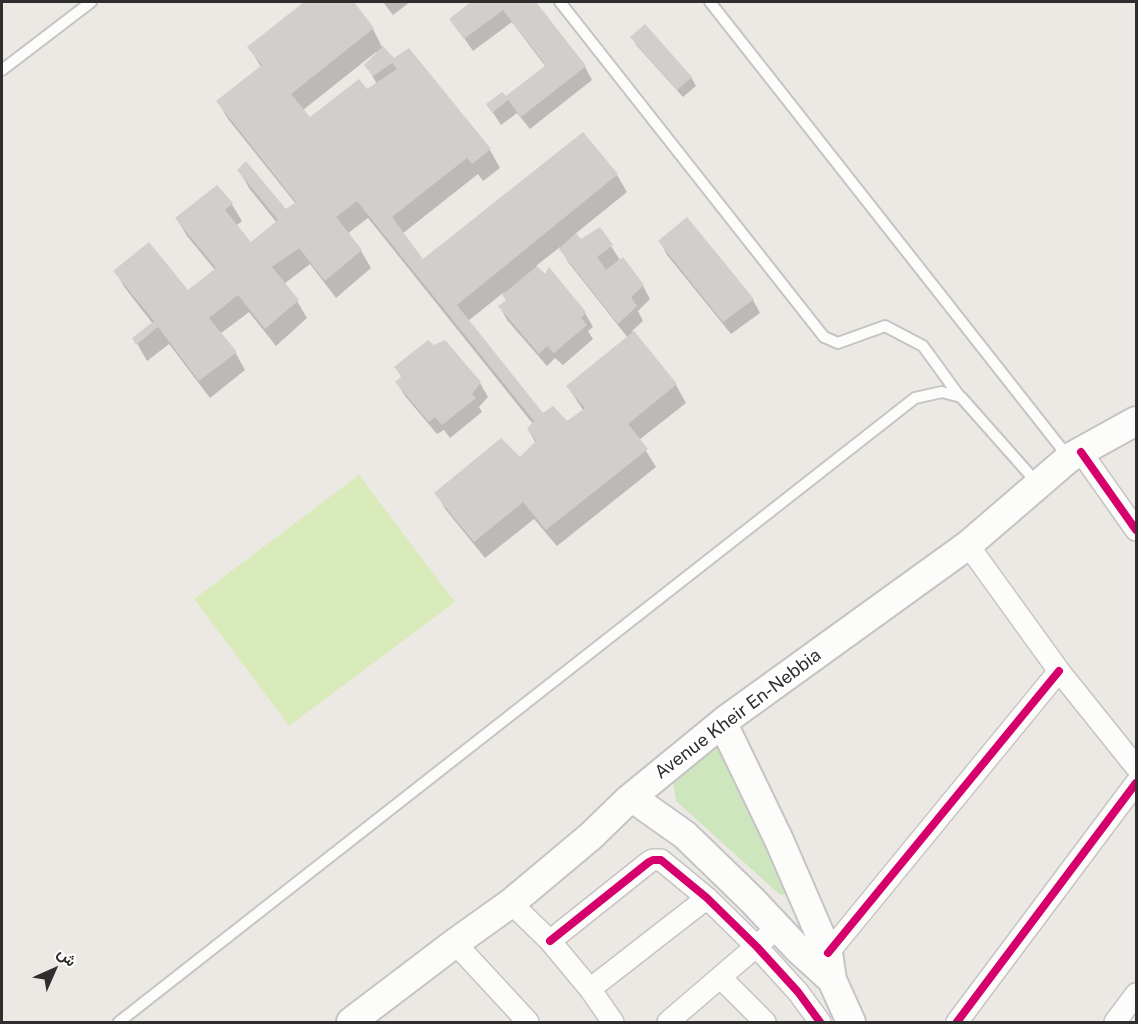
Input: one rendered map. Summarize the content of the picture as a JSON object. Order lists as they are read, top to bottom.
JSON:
{
  "streets": {
    "main road": ["Avenue Kheir En-Nebbia"]
  },
  "north": "top right"
}
